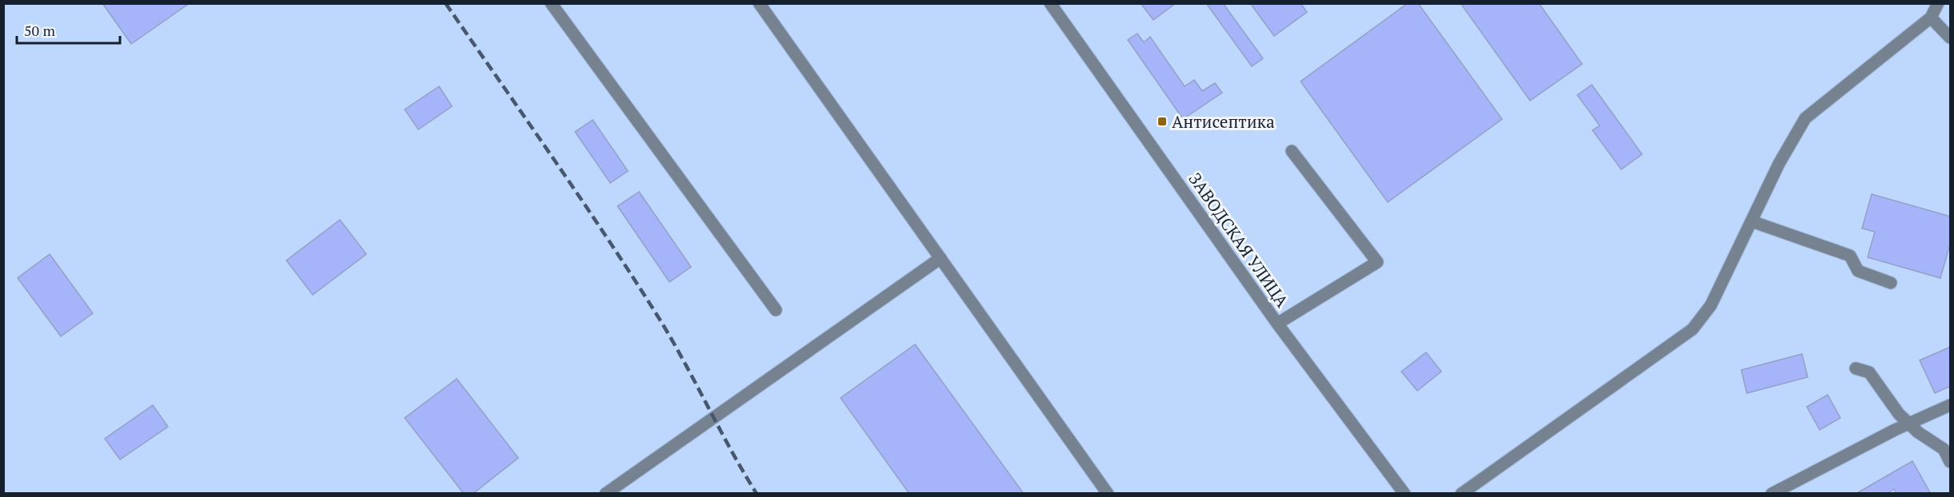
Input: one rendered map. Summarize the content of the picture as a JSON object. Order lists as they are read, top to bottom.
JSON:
{
  "streets": {
    "street": ["ЗАВОДСКАЯ УЛИЦА"]
  },
  "places": {
    "transit": ["Антисептика"]
  },
  "scale_bar": "50 m"
}
